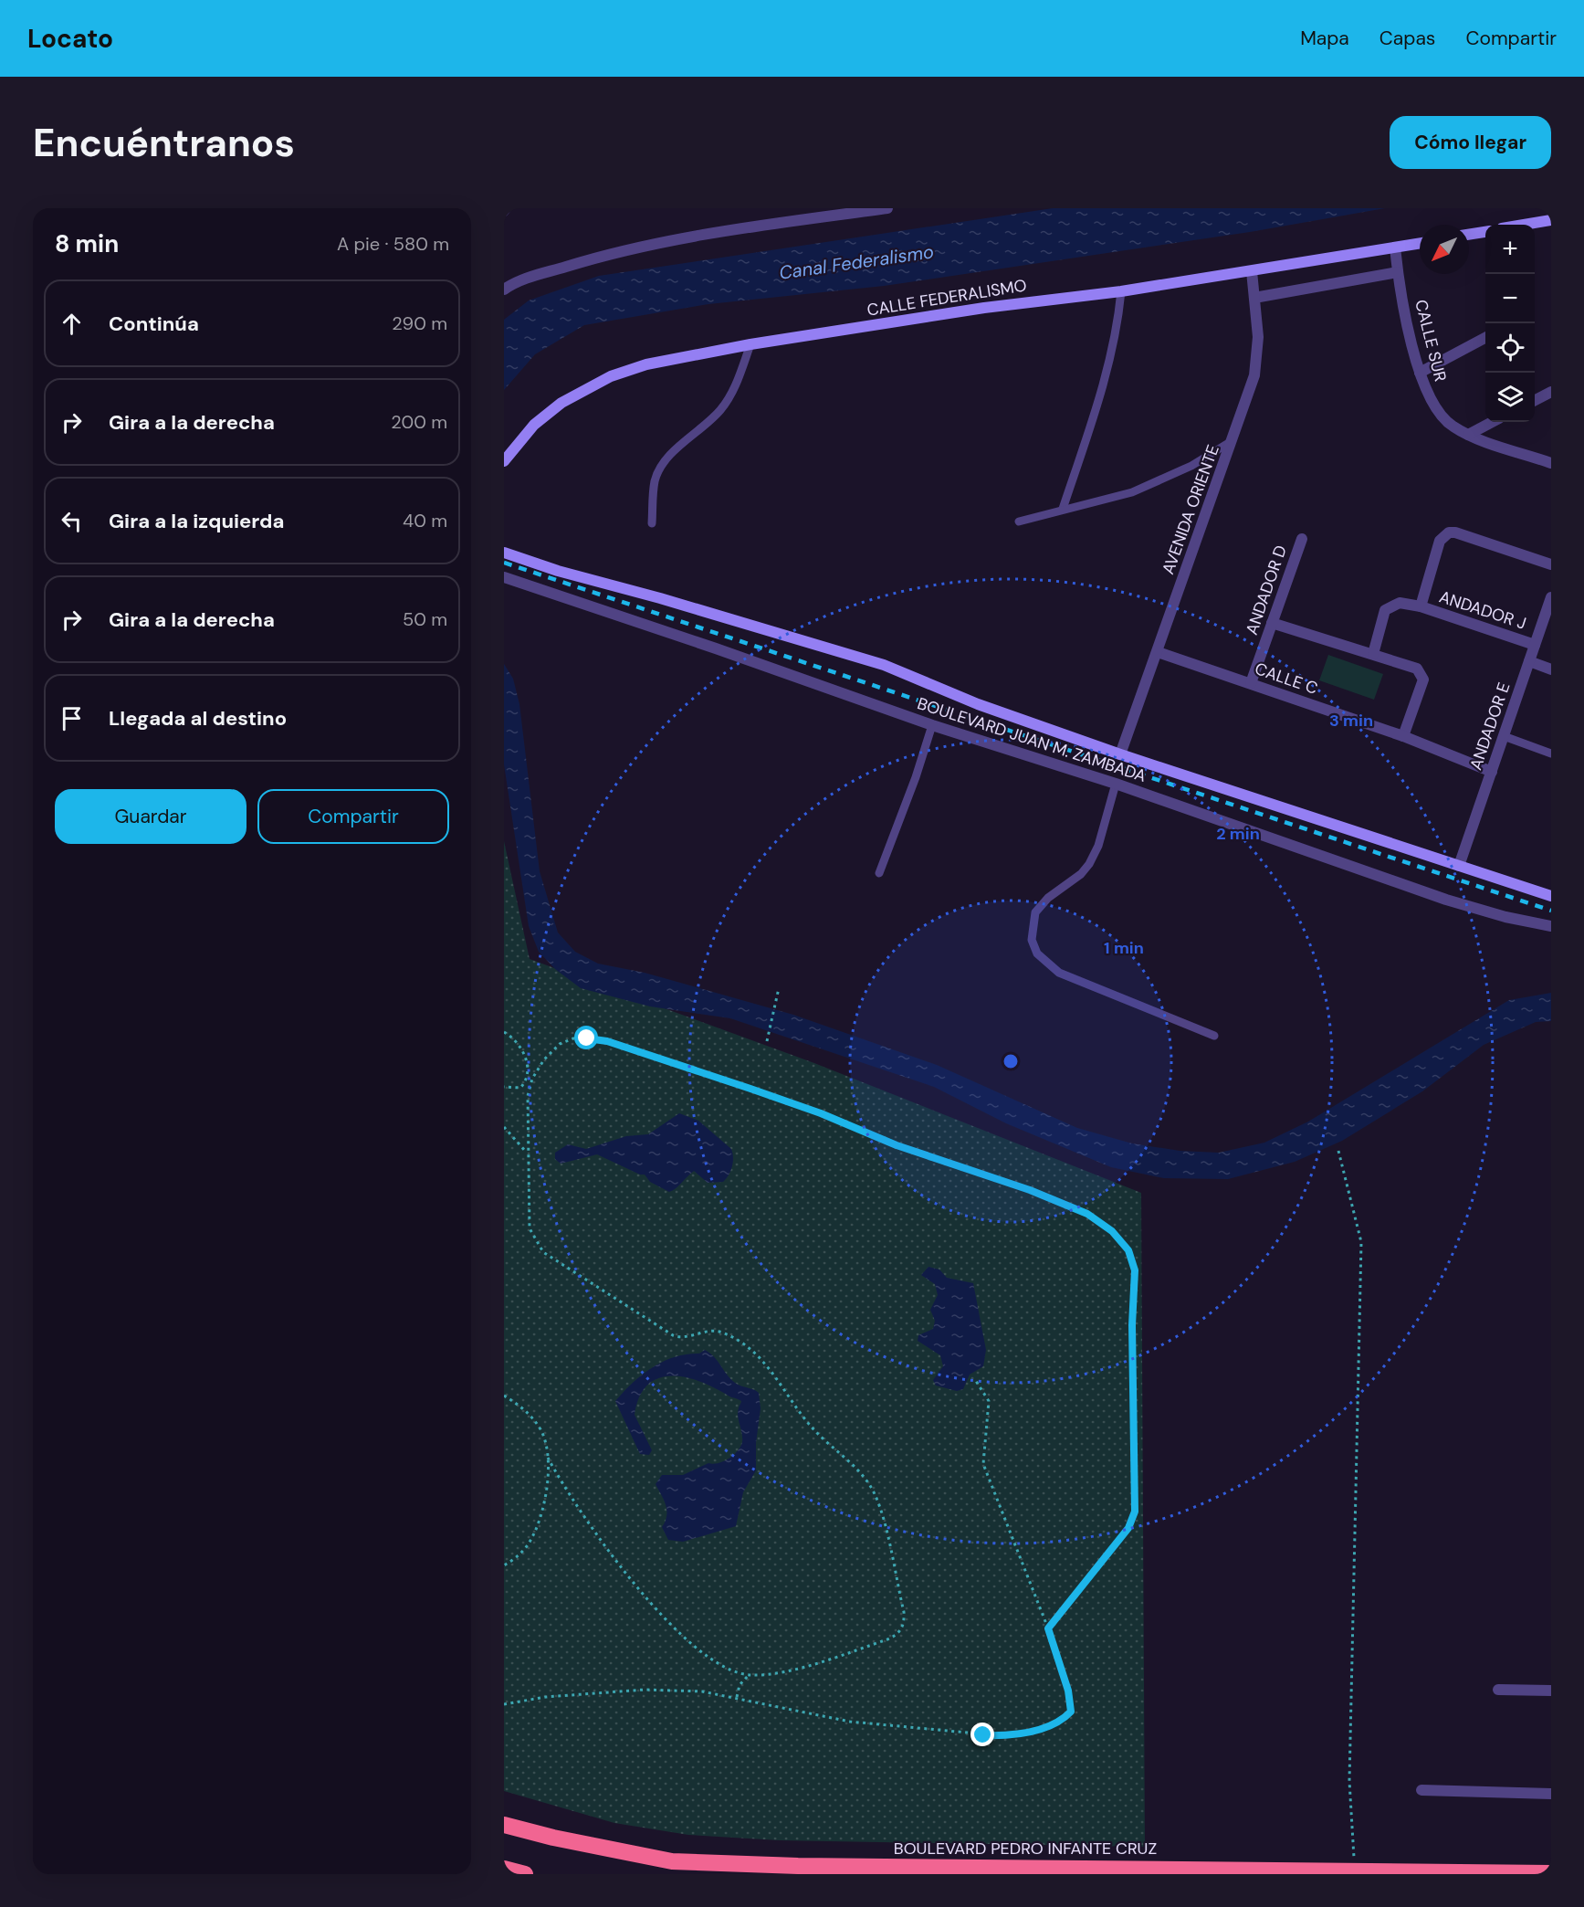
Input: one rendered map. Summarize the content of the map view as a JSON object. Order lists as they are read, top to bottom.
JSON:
{
  "streets": {
    "highway": ["BOULEVARD PEDRO INFANTE CRUZ"],
    "street": [
      "CALLE FEDERALISMO",
      "CALLE SUR",
      "AVENIDA ORIENTE",
      "ANDADOR D",
      "ANDADOR J",
      "CALLE C",
      "ANDADOR E",
      "BOULEVARD JUAN M. ZAMBADA"
    ]
  },
  "crossings": [
    ["CALLE FEDERALISMO", "CALLE SUR"],
    ["CALLE FEDERALISMO", "AVENIDA ORIENTE"],
    ["AVENIDA ORIENTE", "CALLE C"],
    ["AVENIDA ORIENTE", "BOULEVARD JUAN M. ZAMBADA"],
    ["ANDADOR D", "CALLE C"],
    ["ANDADOR J", "ANDADOR E"],
    ["CALLE C", "ANDADOR E"],
    ["ANDADOR E", "BOULEVARD JUAN M. ZAMBADA"]
  ],
  "water": ["Canal Federalismo"],
  "north": "bottom left",
  "page": {
    "header": "Locato",
    "nav": ["Mapa", "Capas", "Compartir"],
    "buttons": [
      "Cómo llegar",
      ["Guardar", "Compartir"]
    ],
    "title": "Encuéntranos",
    "heading": ["8 min", "A pie · 580 m"],
    "map_buttons": ["+", "−"],
    "list": [
      ["Continúa", "290 m"],
      ["Gira a la derecha", "200 m"],
      ["Gira a la izquierda", "40 m"],
      ["Gira a la derecha", "50 m"],
      "Llegada al destino"
    ]
  },
  "rings": ["3 min", "2 min", "1 min"]
}
